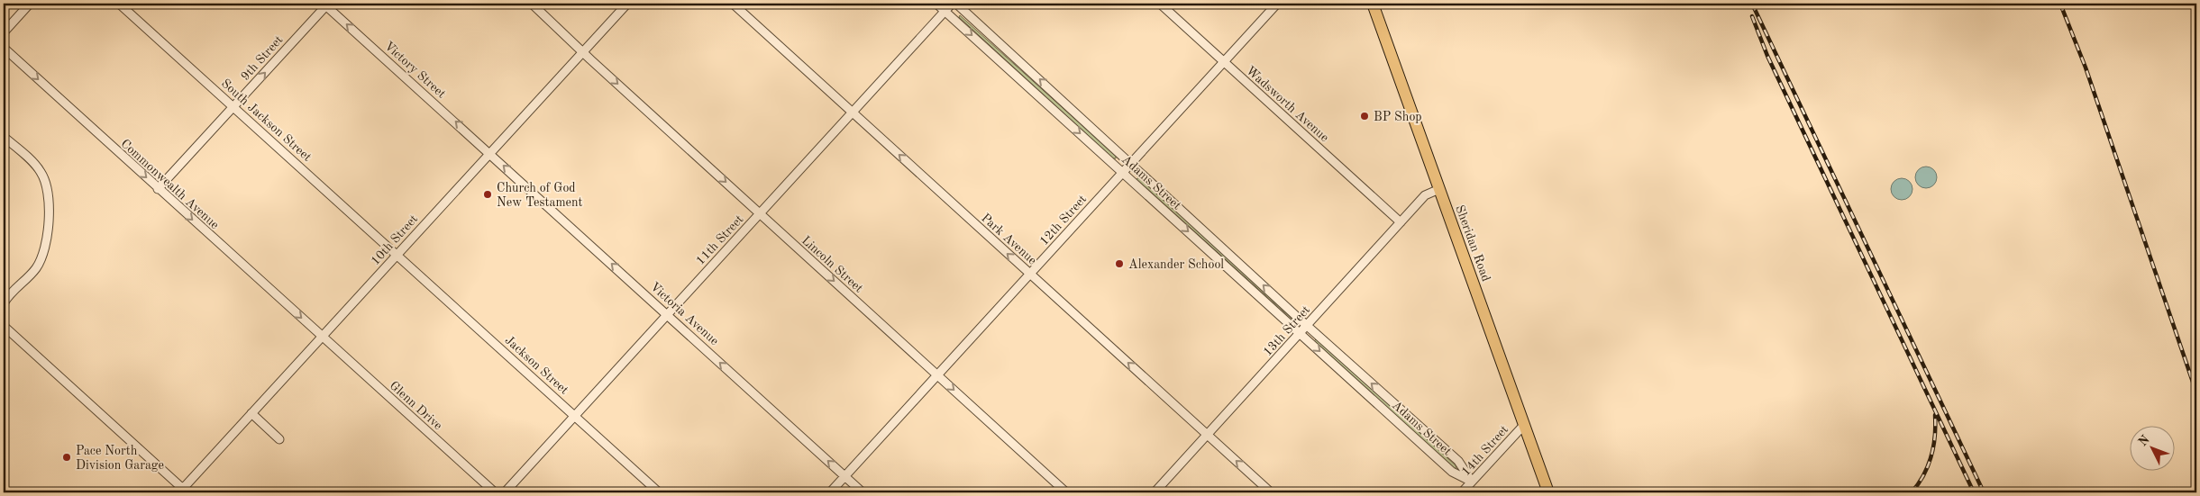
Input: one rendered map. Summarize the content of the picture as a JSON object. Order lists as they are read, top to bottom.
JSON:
{
  "streets": {
    "highway": ["Sheridan Road"],
    "street": [
      "9th Street",
      "Victory Street",
      "Wadsworth Avenue",
      "South Jackson Street",
      "Adams Street",
      "Commonwealth Avenue",
      "12th Street",
      "Park Avenue",
      "10th Street",
      "11th Street",
      "Lincoln Street",
      "Victoria Avenue",
      "13th Street",
      "Jackson Street",
      "Glenn Drive",
      "14th Street"
    ]
  },
  "crossings": [
    ["9th Street", "Victory Street"],
    ["9th Street", "South Jackson Street"],
    ["9th Street", "Commonwealth Avenue"],
    ["Victory Street", "10th Street"],
    ["Victory Street", "Victoria Avenue"],
    ["Wadsworth Avenue", "12th Street"],
    ["Wadsworth Avenue", "13th Street"],
    ["South Jackson Street", "10th Street"],
    ["South Jackson Street", "Jackson Street"],
    ["Adams Street", "12th Street"],
    ["Adams Street", "11th Street"],
    ["Adams Street", "13th Street"],
    ["Adams Street", "14th Street"],
    ["Commonwealth Avenue", "10th Street"],
    ["Commonwealth Avenue", "Glenn Drive"],
    ["12th Street", "Park Avenue"],
    ["12th Street", "Lincoln Street"],
    ["12th Street", "Victoria Avenue"],
    ["Park Avenue", "11th Street"],
    ["Park Avenue", "13th Street"],
    ["10th Street", "Lincoln Street"],
    ["10th Street", "Victoria Avenue"],
    ["10th Street", "Jackson Street"],
    ["10th Street", "Glenn Drive"],
    ["11th Street", "Lincoln Street"],
    ["11th Street", "Victoria Avenue"],
    ["11th Street", "Jackson Street"],
    ["Sheridan Road", "13th Street"],
    ["Sheridan Road", "14th Street"]
  ],
  "one_way": [
    "9th Street",
    "Victory Street",
    "Commonwealth Avenue",
    "Park Avenue",
    "Lincoln Street",
    "Victoria Avenue"
  ],
  "places": [
    "BP Shop",
    "Church of God New Testament",
    "Alexander School",
    "Pace North Division Garage"
  ],
  "north": "top left"
}
